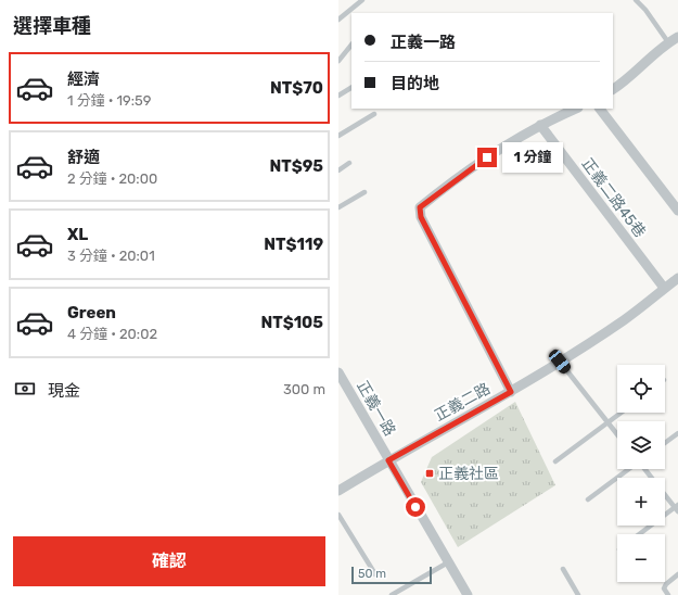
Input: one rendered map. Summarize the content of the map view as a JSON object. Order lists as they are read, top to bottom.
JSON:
{
  "streets": {
    "street": ["正義二路45巷", "正義二路", "正義一路"]
  },
  "crossings": [
    ["正義二路45巷", "正義二路"],
    ["正義二路", "正義一路"]
  ],
  "places": {
    "transit": ["正義社區"]
  },
  "scale_bar": "50 m",
  "page": {
    "heading": "選擇車種",
    "banner": ["正義一路", "目的地"],
    "list": [
      {
        "name": "經濟",
        "note": "1 分鐘 · 19:59",
        "value": "NT$70"
      },
      {
        "name": "舒適",
        "note": "2 分鐘 · 20:00",
        "value": "NT$95"
      },
      {
        "name": "XL",
        "note": "3 分鐘 · 20:01",
        "value": "NT$119"
      },
      {
        "name": "Green",
        "note": "4 分鐘 · 20:02",
        "value": "NT$105"
      }
    ],
    "bubble": "1 分鐘",
    "pay": ["現金", "300 m"],
    "map_buttons": ["+", "−"],
    "buttons": "確認",
    "scale": "50 m"
  }
}
